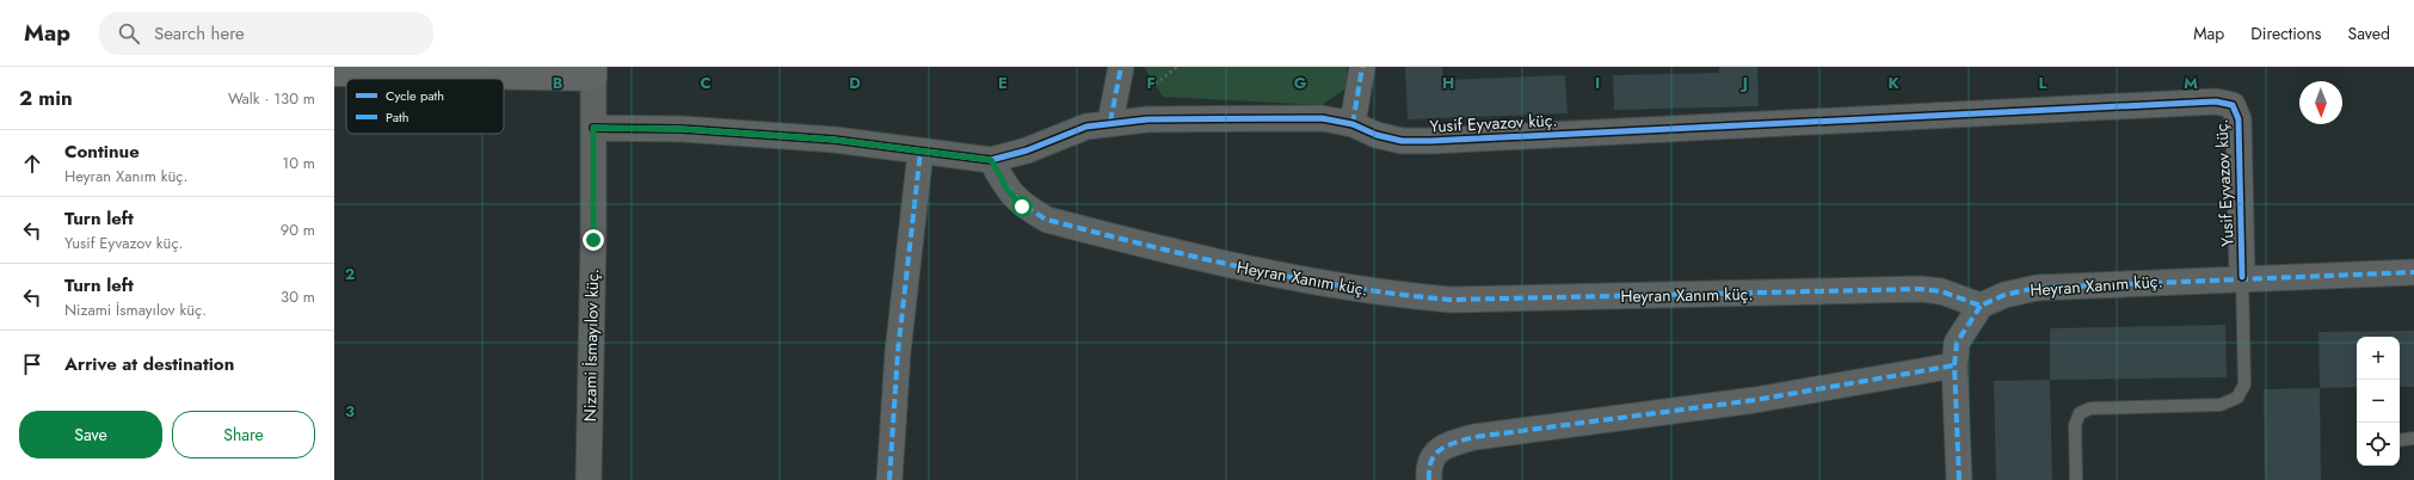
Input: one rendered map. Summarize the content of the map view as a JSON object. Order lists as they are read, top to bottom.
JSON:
{
  "streets": {
    "street": ["Yusif Eyvazov küç.", "Heyran Xanım küç.", "Nizami İsmayılov küç."]
  },
  "crossings": [
    ["Yusif Eyvazov küç.", "Heyran Xanım küç."],
    ["Yusif Eyvazov küç.", "Nizami İsmayılov küç."]
  ],
  "legend": ["Cycle path", "Path"],
  "north": "bottom",
  "page": {
    "header": "Map",
    "search": "Search here",
    "nav": ["Map", "Directions", "Saved"],
    "heading": ["2 min", "Walk · 130 m"],
    "list": [
      ["Continue", "Heyran Xanım küç.", "10 m"],
      ["Turn left", "Yusif Eyvazov küç.", "90 m"],
      ["Turn left", "Nizami İsmayılov küç.", "30 m"],
      "Arrive at destination"
    ],
    "map_buttons": ["+", "−"],
    "buttons": ["Save", "Share"]
  },
  "grid": {
    "columns": [
      "B",
      "C",
      "D",
      "E",
      "F",
      "G",
      "H",
      "I",
      "J",
      "K",
      "L",
      "M"
    ],
    "rows": ["2", "3"]
  }
}
